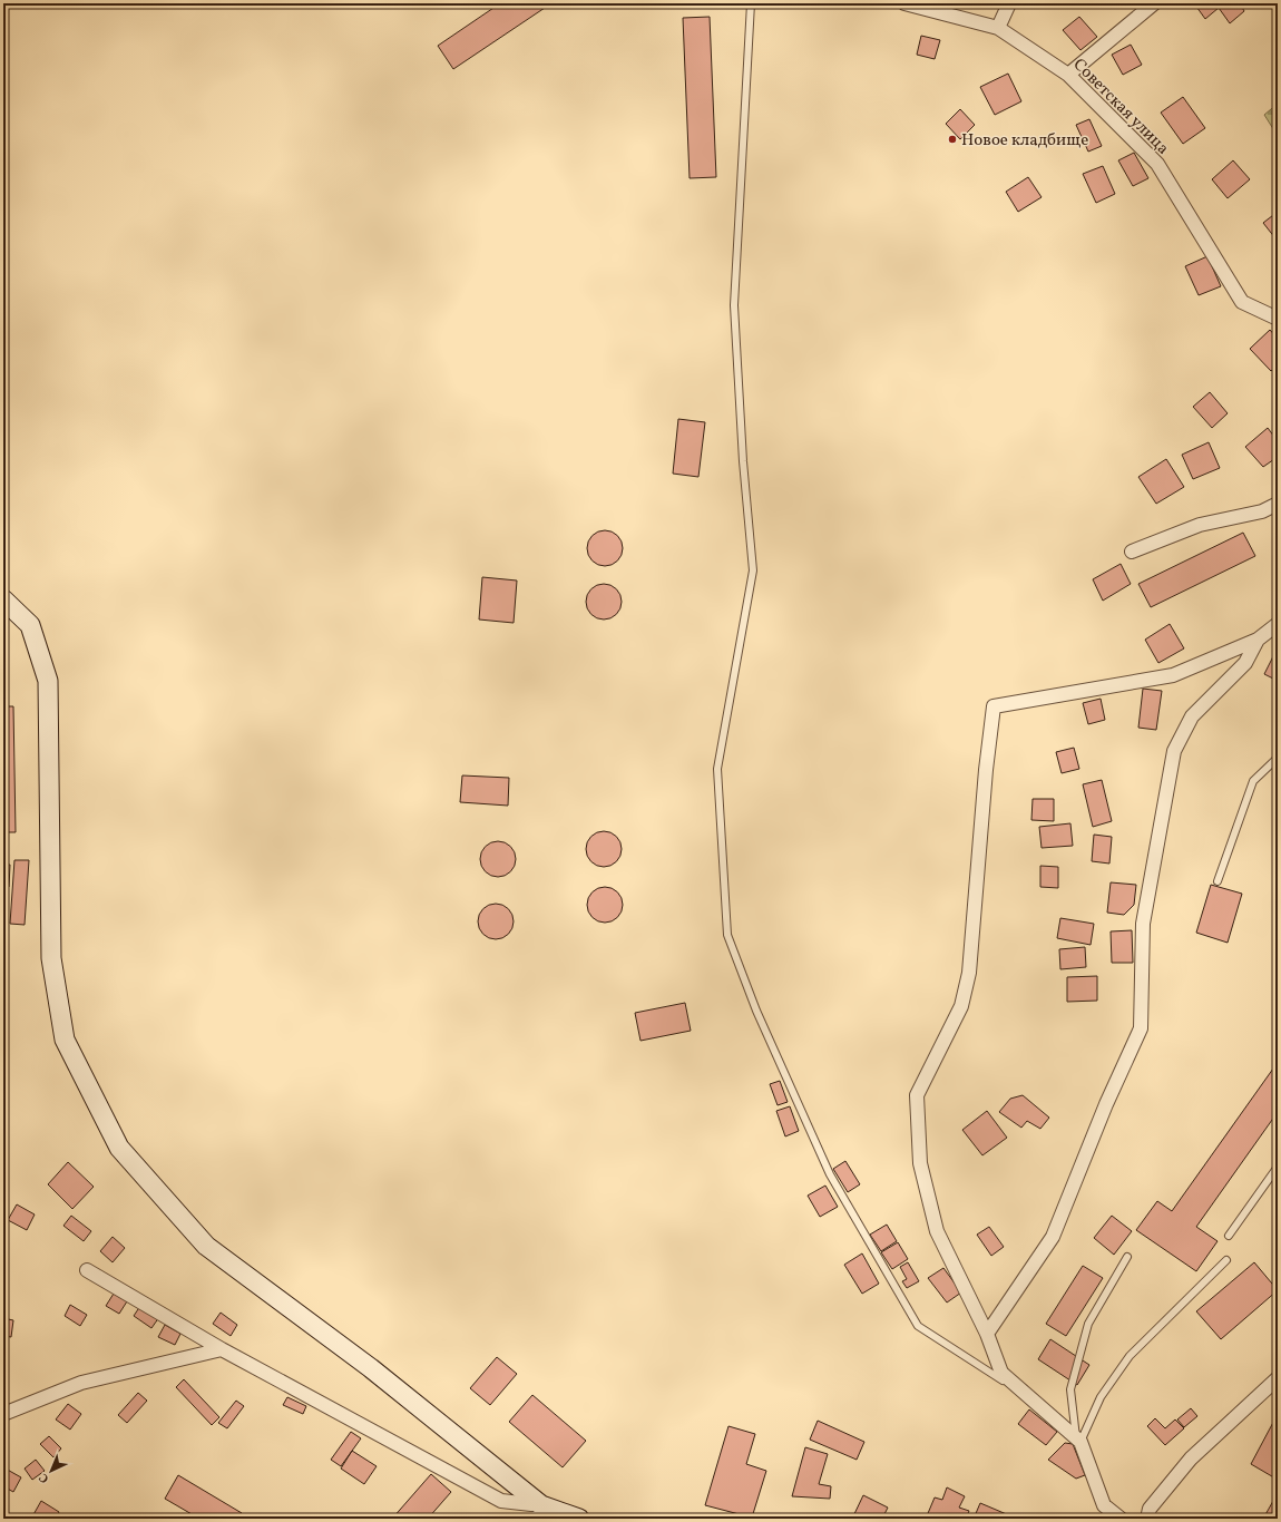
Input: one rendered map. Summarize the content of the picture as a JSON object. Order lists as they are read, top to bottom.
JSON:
{
  "streets": {
    "street": ["Советская улица"]
  },
  "places": ["Новое кладбище"],
  "north": "bottom left"
}
